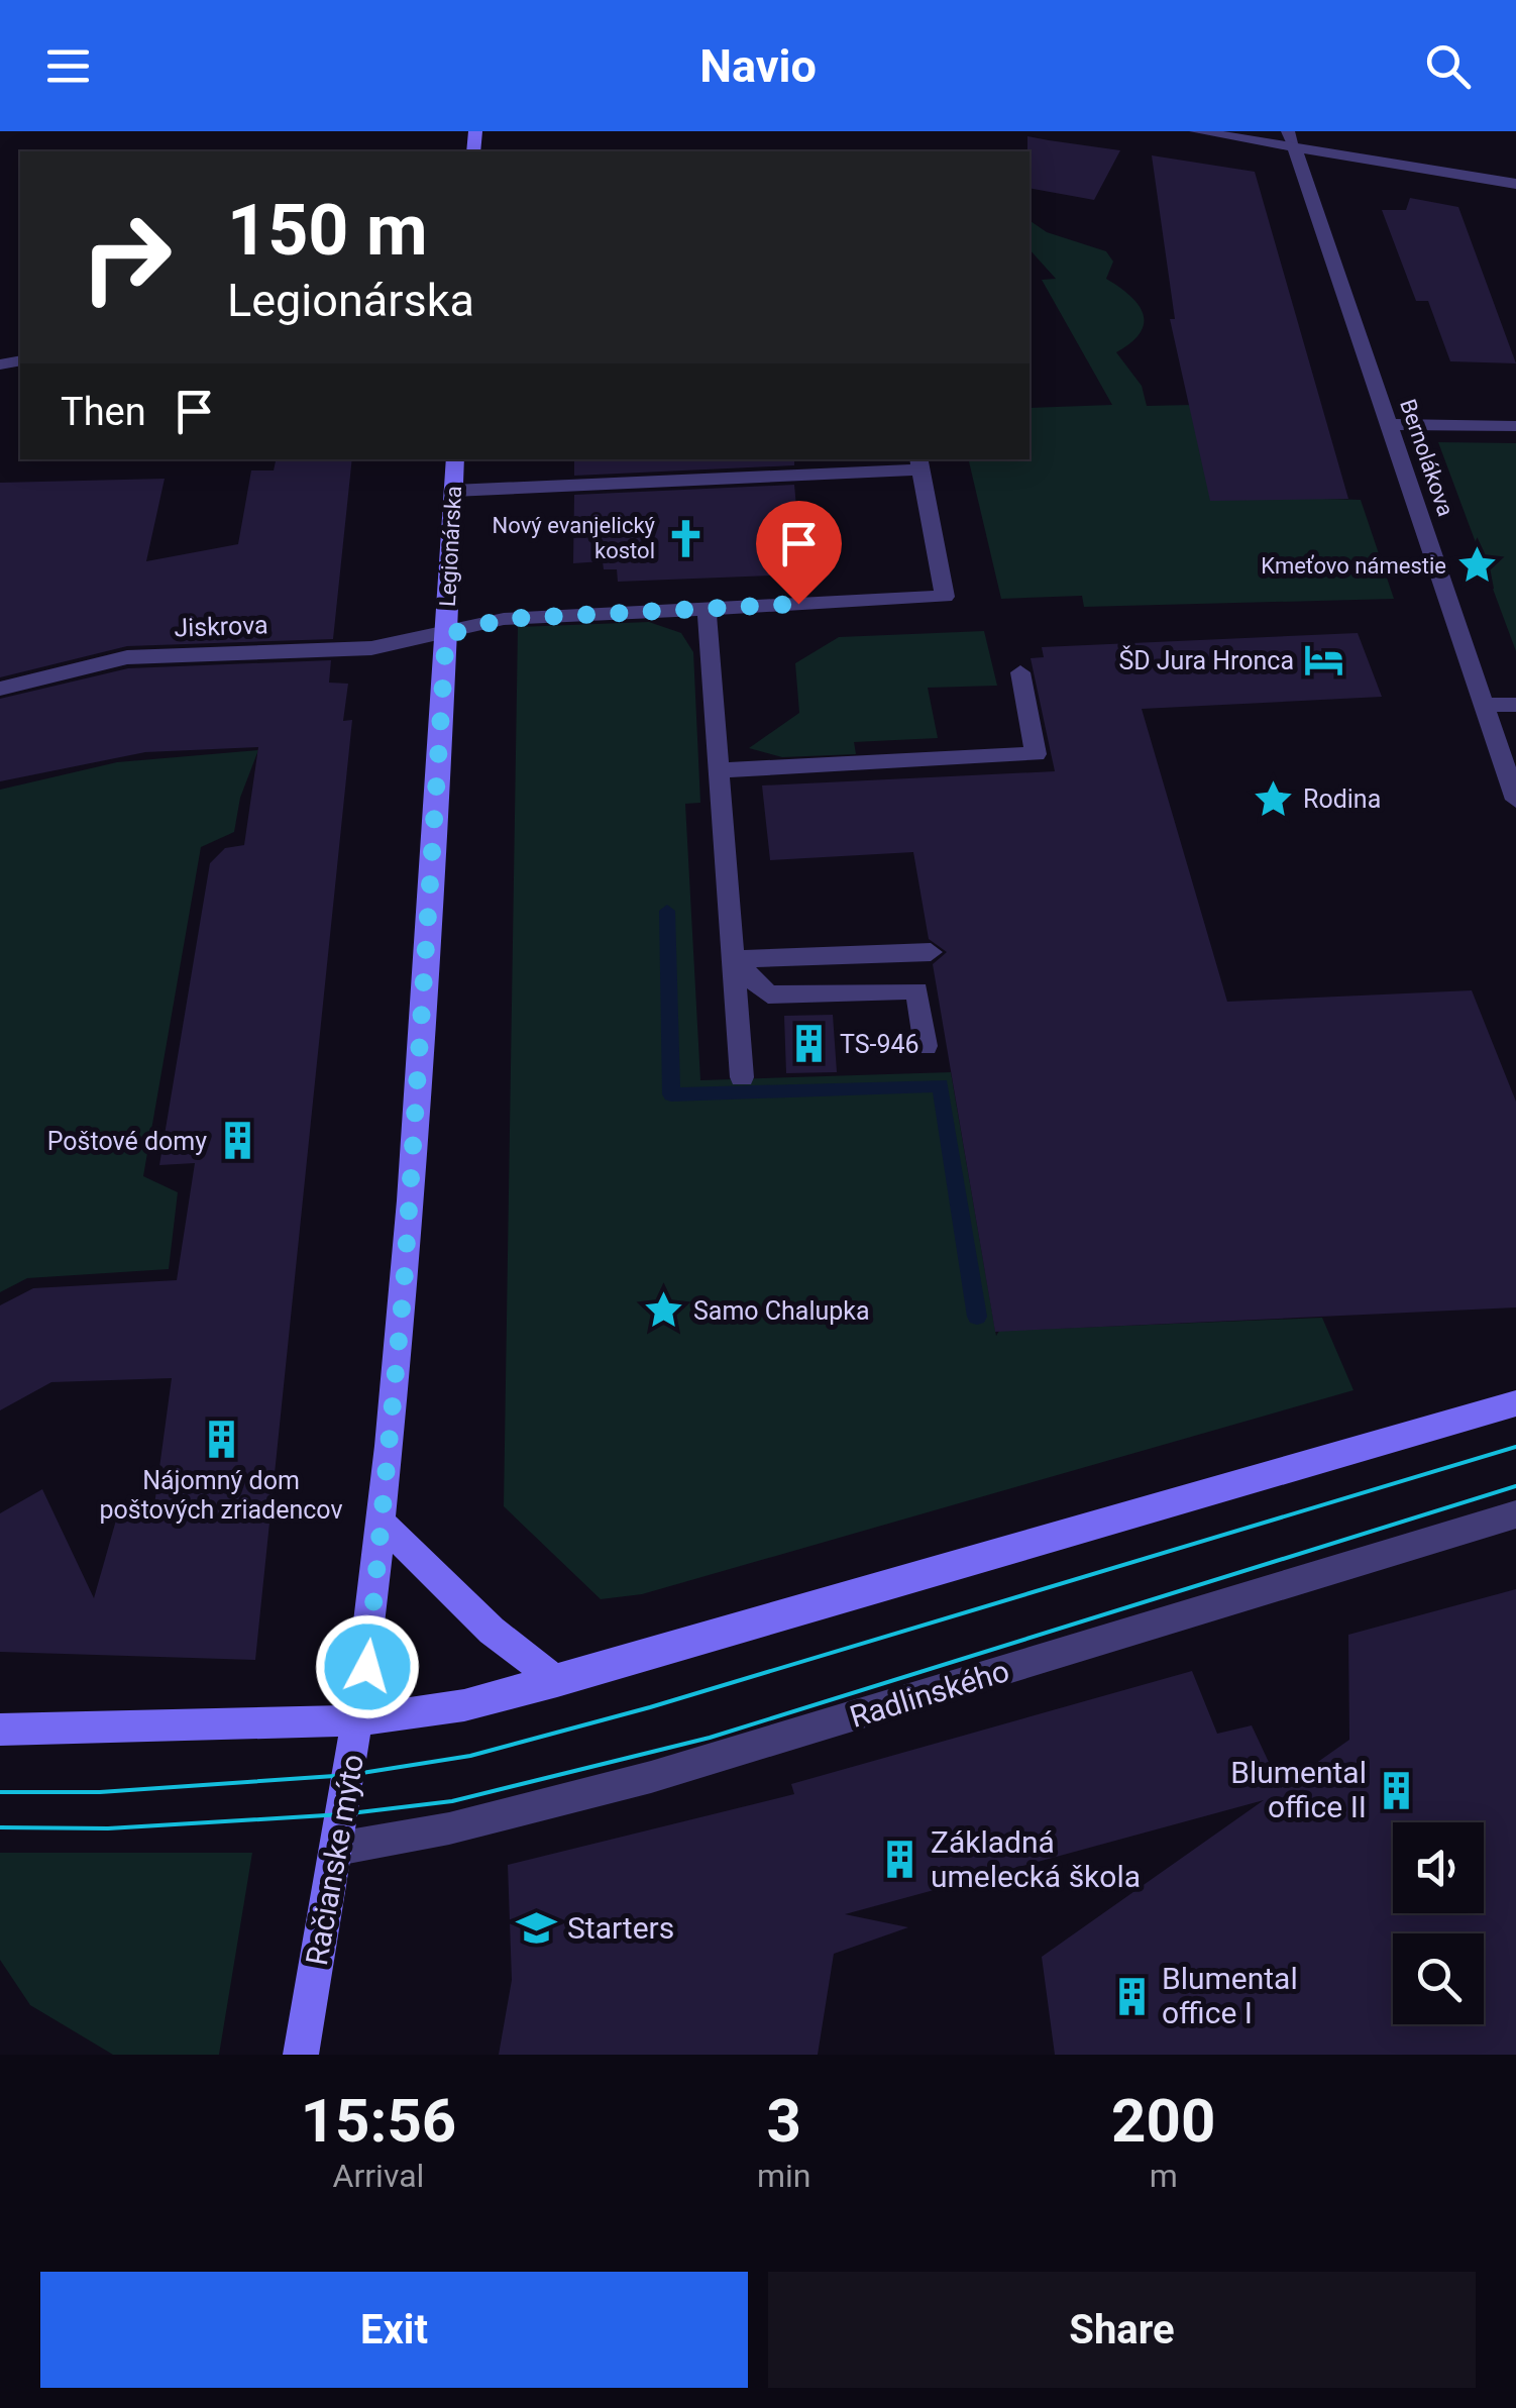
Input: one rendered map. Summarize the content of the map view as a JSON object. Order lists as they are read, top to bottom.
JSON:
{
  "streets": {
    "main road": ["Legionárska", "Račianske mýto"],
    "street": ["Bernolákova", "Jiskrova", "Radlinského"]
  },
  "crossings": [
    ["Legionárska", "Jiskrova"],
    ["Legionárska", "Račianske mýto"],
    ["Radlinského", "Račianske mýto"]
  ],
  "places": {
    "church": ["Nový evanjelický kostol"],
    "place": ["Kmeťovo námestie", "Rodina", "Samo Chalupka"],
    "hotel": ["ŠD Jura Hronca"],
    "building": [
      "TS-946",
      "Poštové domy",
      "Nájomný dom poštových zriadencov",
      "Blumental office II",
      "Základná umelecká škola",
      "Blumental office I"
    ],
    "school or university": ["Starters"]
  },
  "page": {
    "header": "Navio",
    "turn": ["150 m", "Legionárska"],
    "then": "Then",
    "eta": [
      "15:56",
      "Arrival",
      "3",
      "min",
      "200",
      "m"
    ],
    "buttons": ["Exit", "Share"]
  }
}
